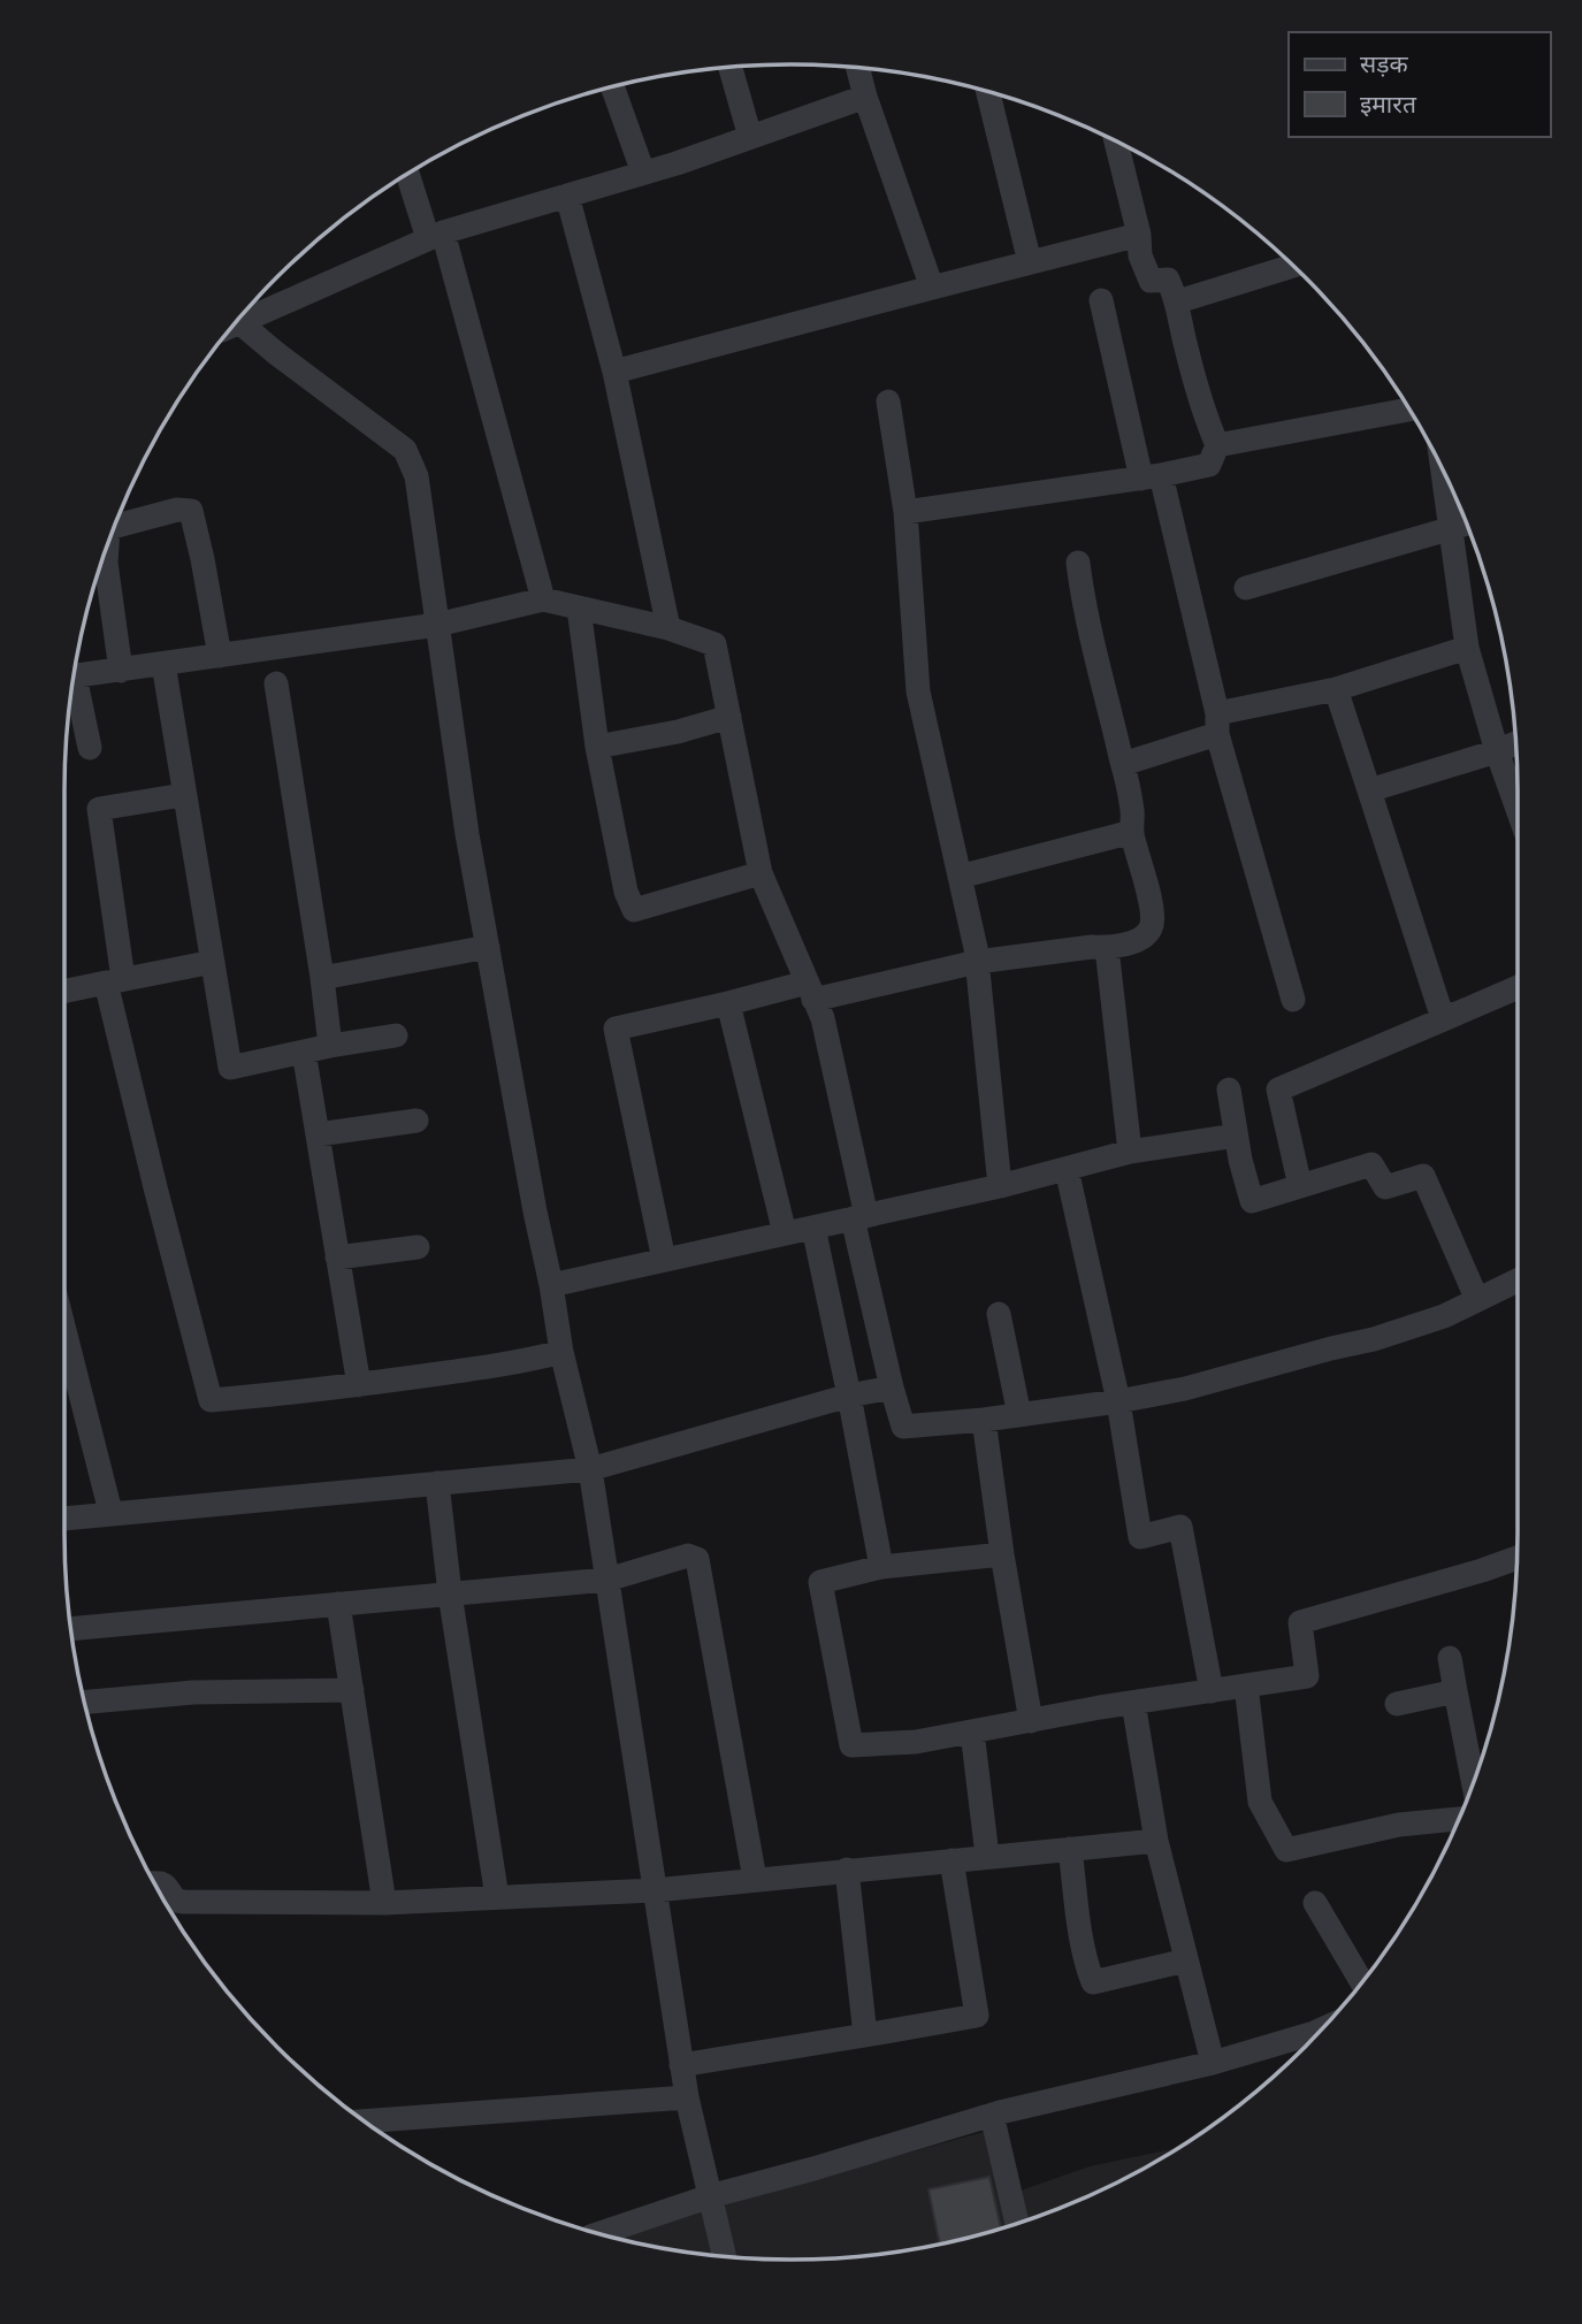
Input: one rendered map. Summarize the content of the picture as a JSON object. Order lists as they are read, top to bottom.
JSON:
{
  "legend": ["सड़क", "इमारत"]
}
